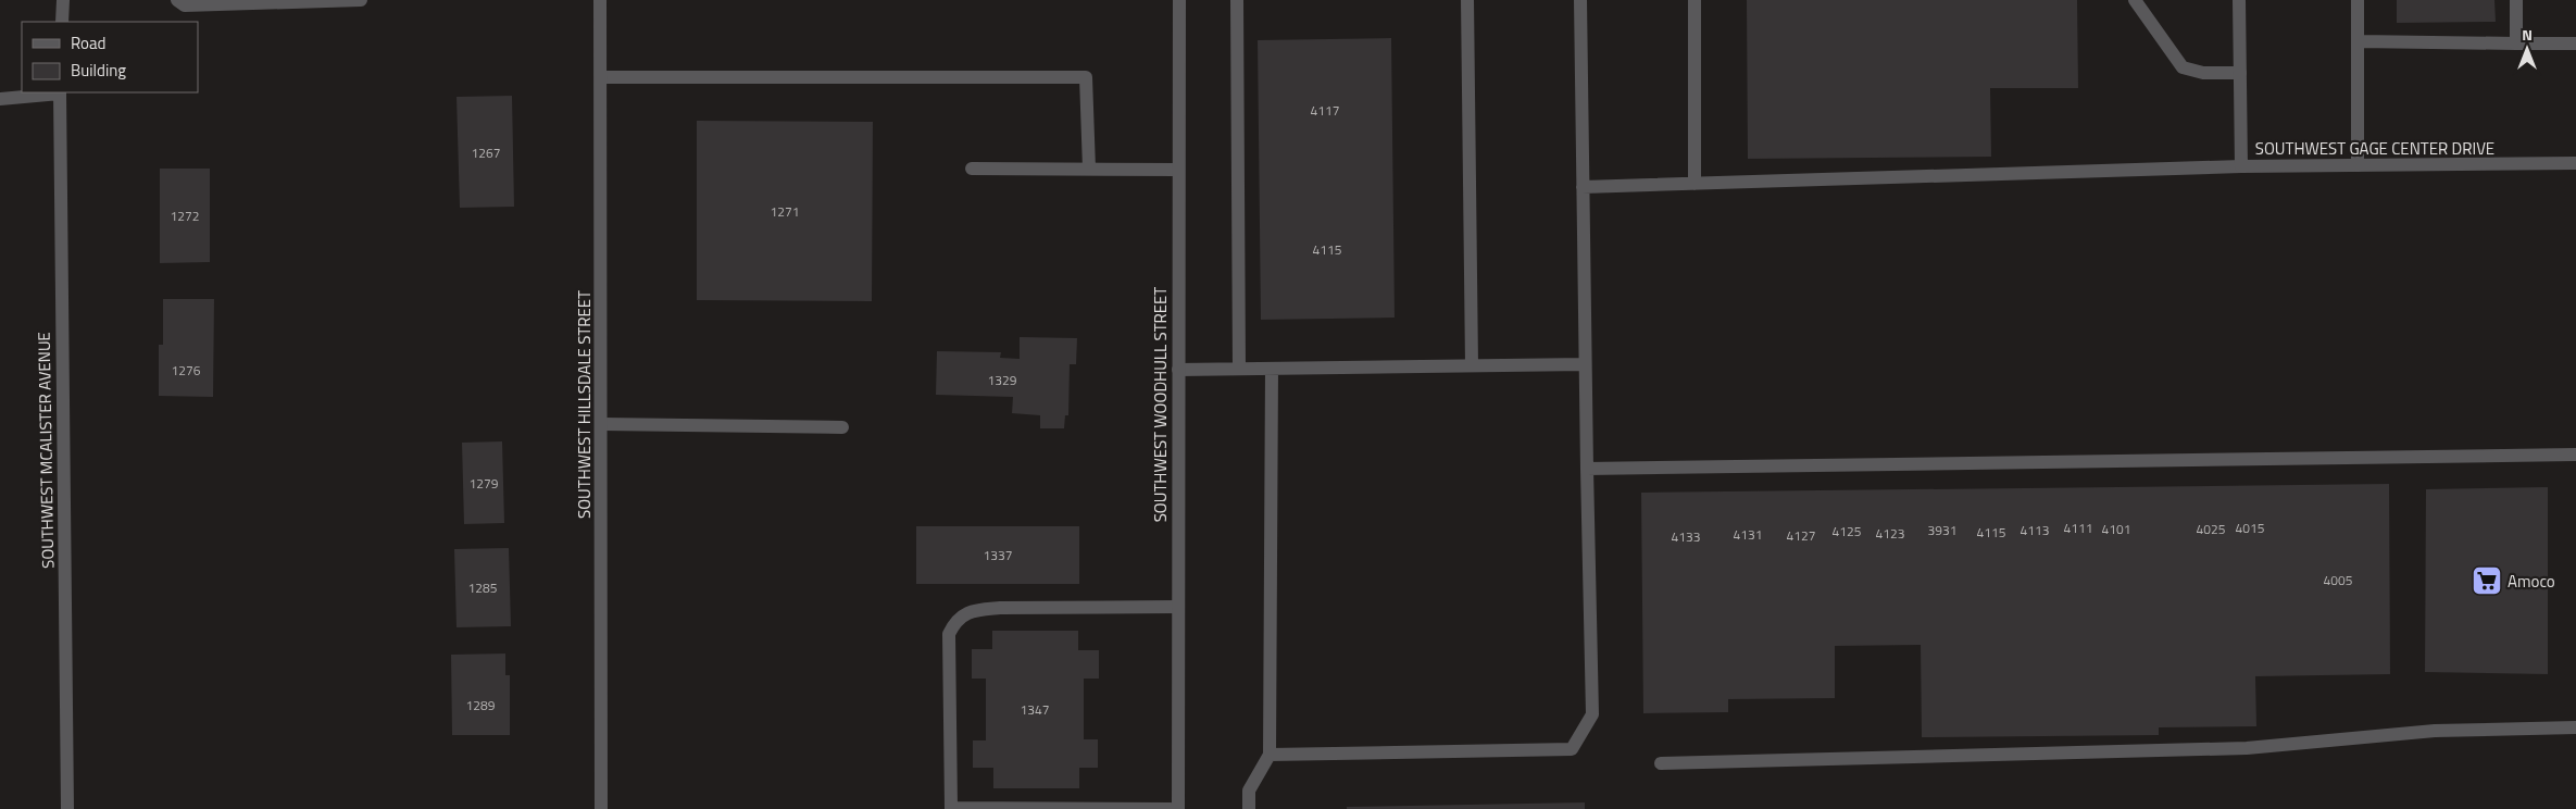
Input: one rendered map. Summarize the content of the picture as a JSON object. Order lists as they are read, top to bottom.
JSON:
{
  "streets": {
    "street": [
      "SOUTHWEST GAGE CENTER DRIVE",
      "SOUTHWEST HILLSDALE STREET",
      "SOUTHWEST WOODHULL STREET",
      "SOUTHWEST MCALISTER AVENUE"
    ]
  },
  "places": {
    "supermarket": ["Amoco"]
  },
  "house_numbers": [
    "4117",
    "1267",
    "1271",
    "1272",
    "4115",
    "1276",
    "1329",
    "1279",
    "4111",
    "4015",
    "4101",
    "4025",
    "3931",
    "4113",
    "4125",
    "4115",
    "4123",
    "4131",
    "4127",
    "4133",
    "1337",
    "4005",
    "1285",
    "1289",
    "1347"
  ],
  "legend": ["Road", "Building"],
  "north": "top"
}
